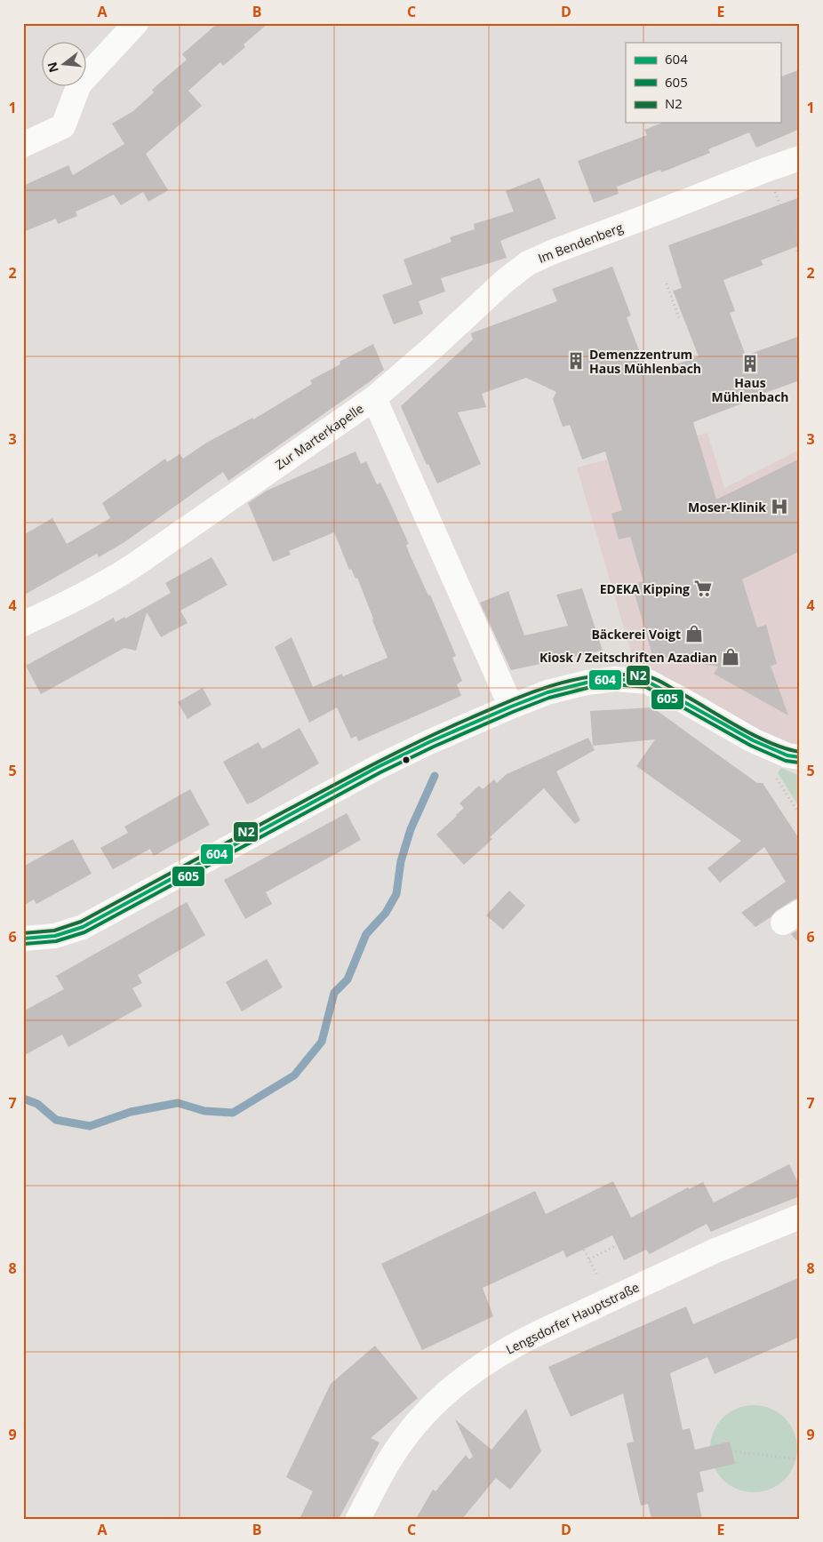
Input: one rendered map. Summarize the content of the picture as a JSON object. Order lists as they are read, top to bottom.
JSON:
{
  "streets": {
    "street": ["Im Bendenberg", "Zur Marterkapelle", "Lengsdorfer Hauptstraße"]
  },
  "crossings": [
    ["Im Bendenberg", "Zur Marterkapelle"]
  ],
  "places": {
    "building": ["Demenzzentrum Haus Mühlenbach", "Haus Mühlenbach"],
    "hospital": ["Moser-Klinik"],
    "supermarket": ["EDEKA Kipping"],
    "shop": ["Bäckerei Voigt", "Kiosk / Zeitschriften Azadian"]
  },
  "lines": ["transit line N2", "transit line 604", "transit line 605"],
  "legend": ["604", "605", "N2"],
  "north": "left",
  "grid": {
    "columns": [
      "A",
      "B",
      "C",
      "D",
      "E"
    ],
    "rows": [
      "1",
      "2",
      "3",
      "4",
      "5",
      "6",
      "7",
      "8",
      "9"
    ]
  }
}
